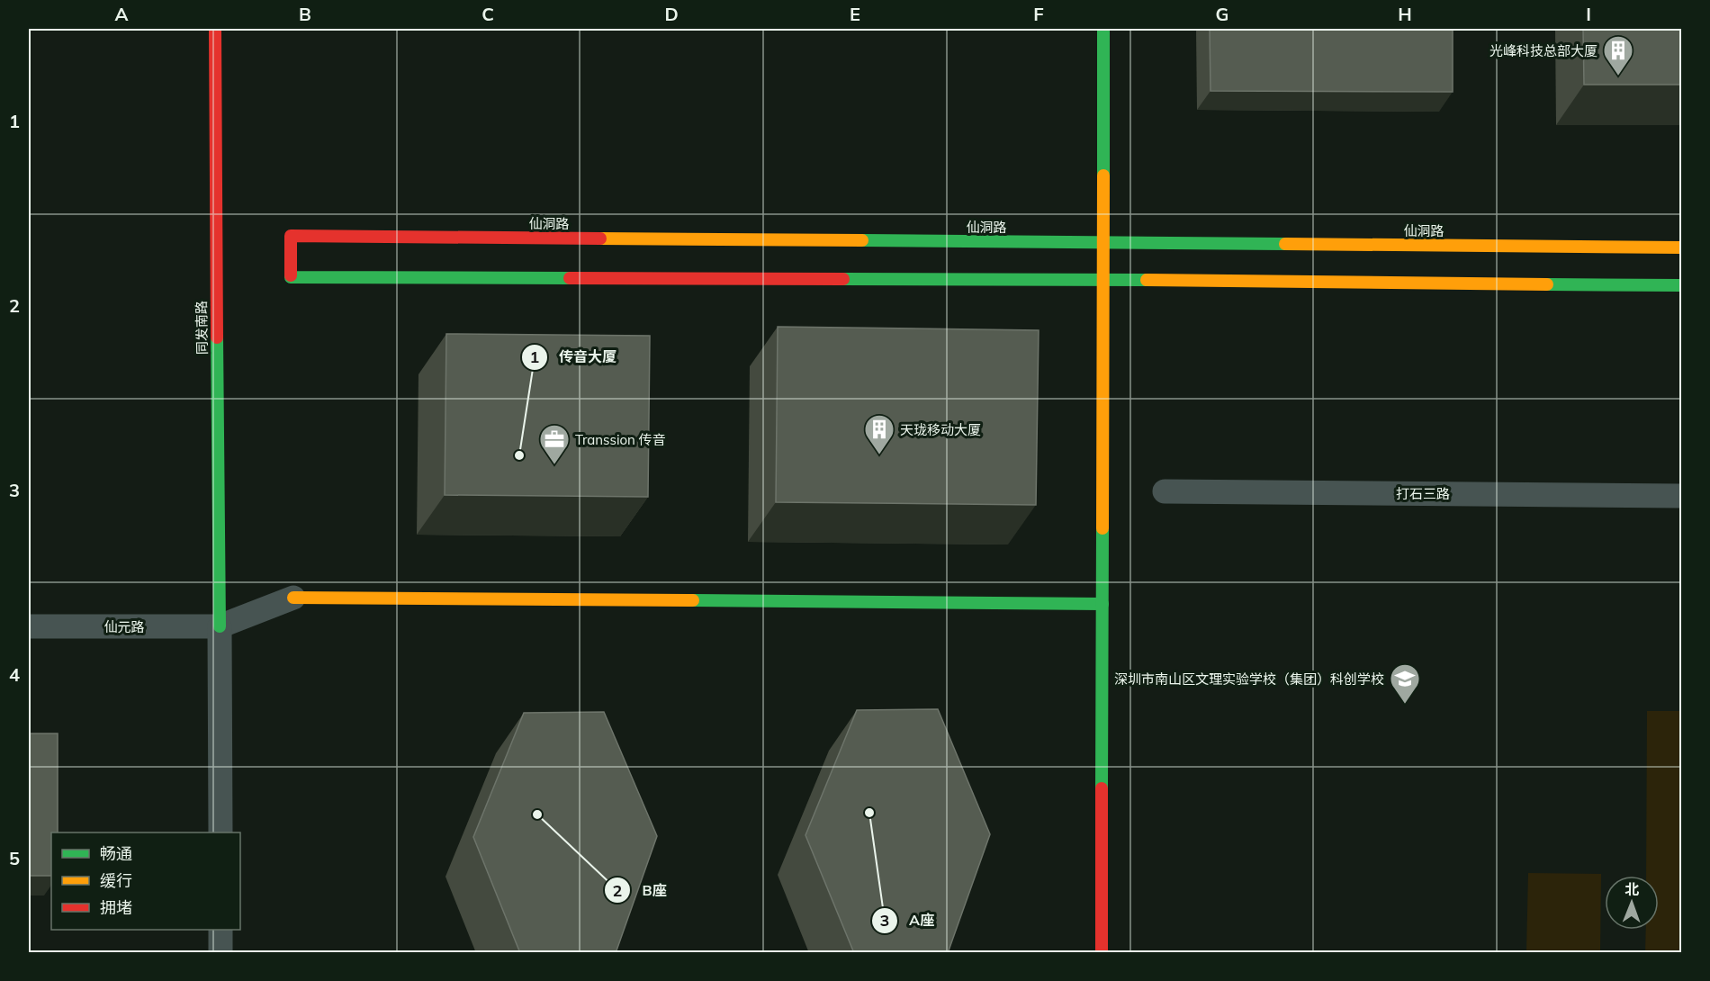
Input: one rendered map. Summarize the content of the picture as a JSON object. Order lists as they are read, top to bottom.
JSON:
{
  "streets": {
    "main road": ["仙洞路", "同发南路"],
    "street": ["打石三路", "仙元路"]
  },
  "crossings": [
    ["同发南路", "仙元路"]
  ],
  "places": {
    "building": ["光峰科技总部大厦", "天珑移动大厦"],
    "other": ["传音大厦", "A座", "B座"],
    "office": ["Transsion 传音"],
    "school or university": ["深圳市南山区文理实验学校（集团）科创学校"]
  },
  "legend": ["畅通", "缓行", "拥堵"],
  "north": "top",
  "grid": {
    "columns": [
      "A",
      "B",
      "C",
      "D",
      "E",
      "F",
      "G",
      "H",
      "I"
    ],
    "rows": [
      "1",
      "2",
      "3",
      "4",
      "5"
    ]
  }
}
